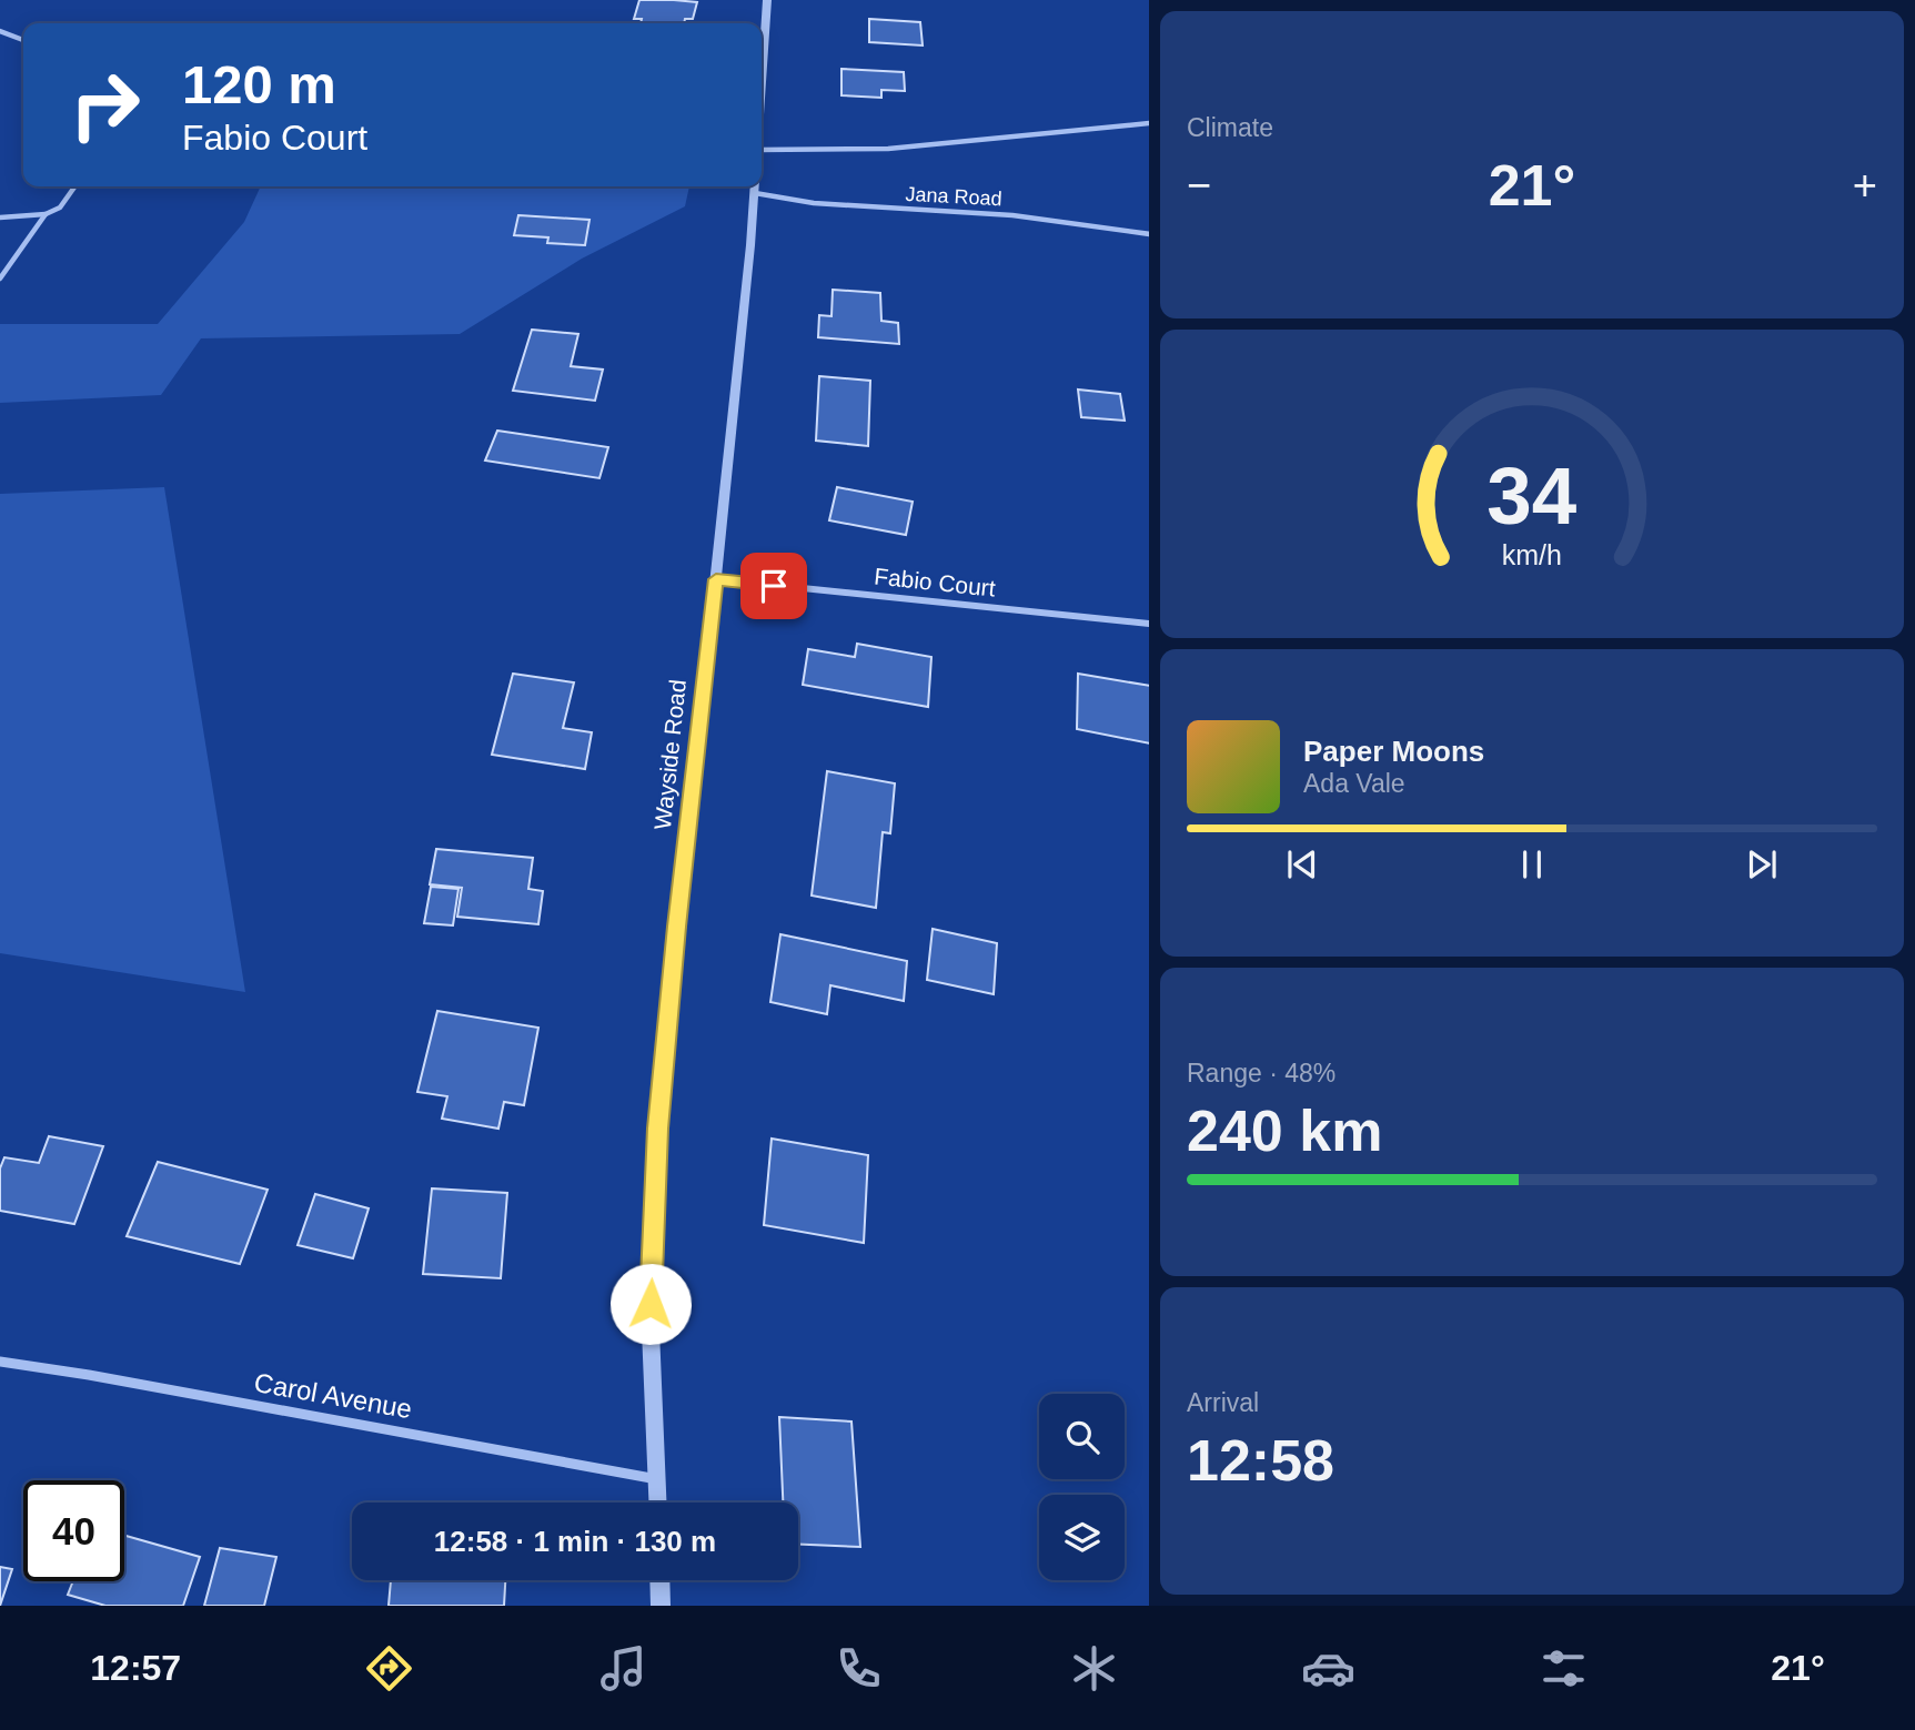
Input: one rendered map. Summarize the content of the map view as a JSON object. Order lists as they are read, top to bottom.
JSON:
{
  "streets": {
    "street": [
      "Jana Road",
      "Fabio Court",
      "Wayside Road",
      "Carol Avenue"
    ]
  },
  "crossings": [
    ["Jana Road", "Wayside Road"],
    ["Fabio Court", "Wayside Road"],
    ["Wayside Road", "Carol Avenue"]
  ],
  "page": {
    "tile": [
      "Climate",
      ["Range · 48%", "240 km"],
      ["Arrival", "12:58"]
    ],
    "turn": ["120 m", "Fabio Court"],
    "heat": ["−", "21°", "+"],
    "song": ["Paper Moons", "Ada Vale"],
    "limit": "40",
    "trip": "12:58 · 1 min · 130 m",
    "tabs": ["12:57", "21°"],
    "gauge": ["34", "km/h"]
  }
}
